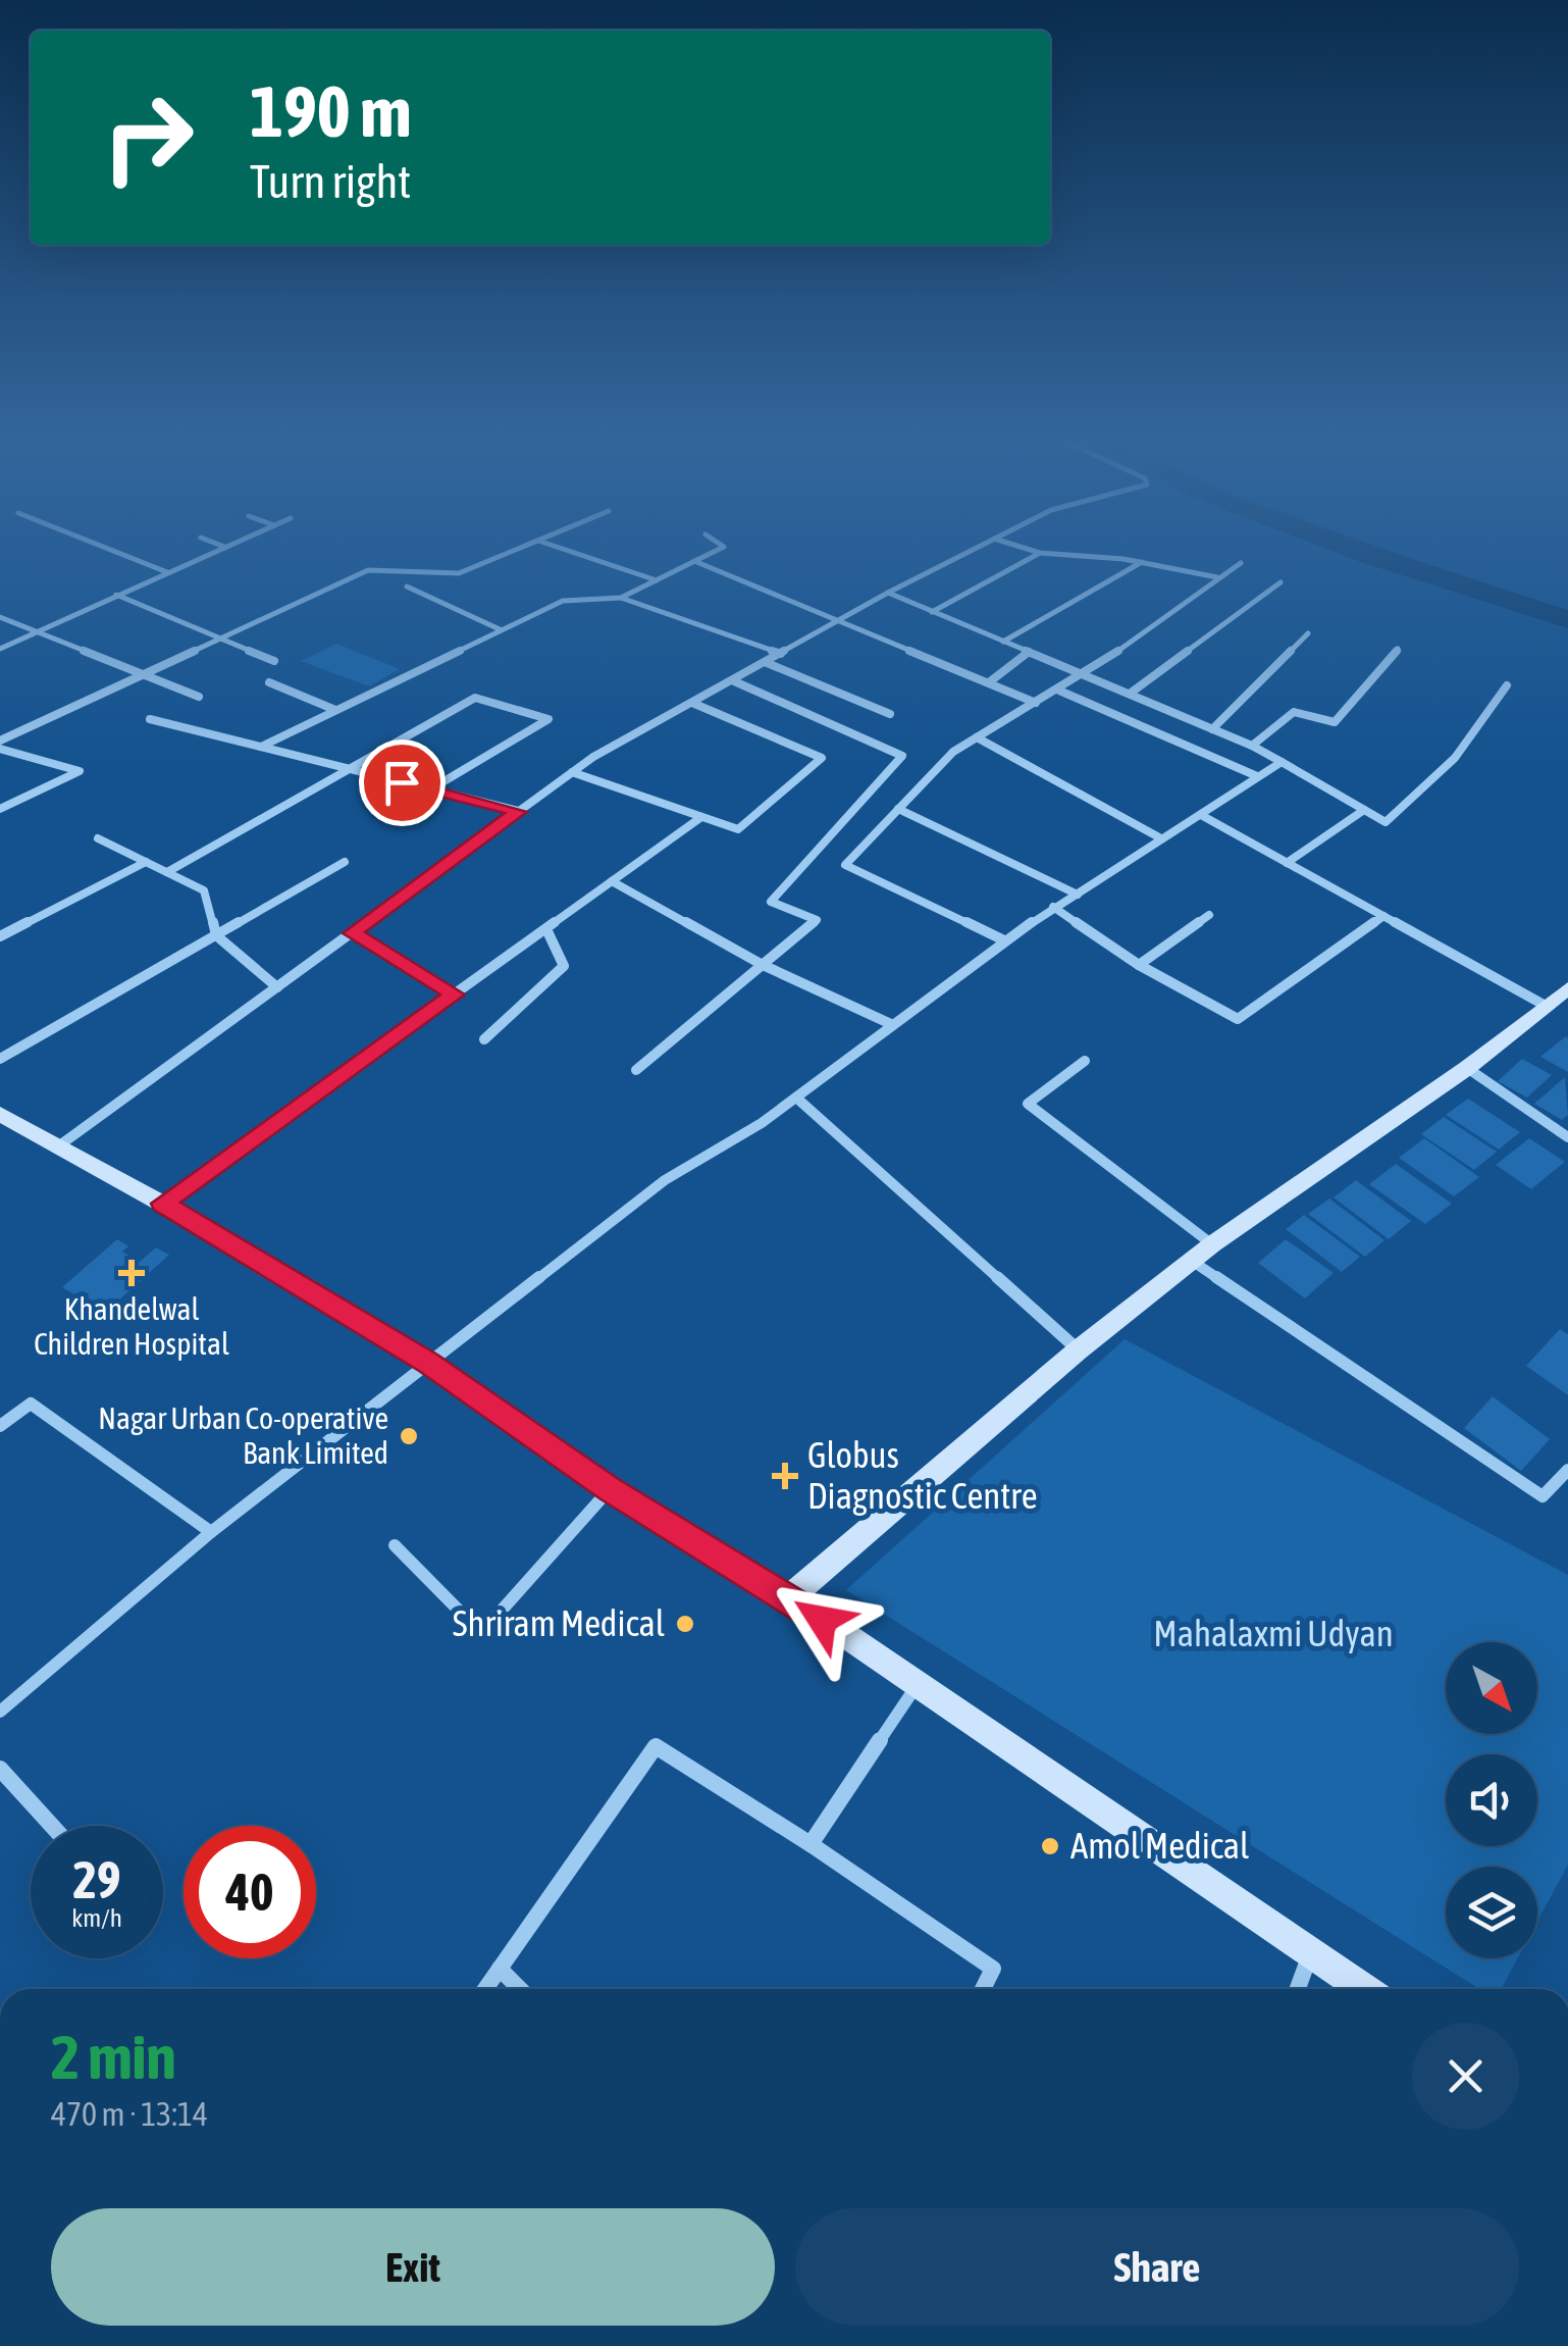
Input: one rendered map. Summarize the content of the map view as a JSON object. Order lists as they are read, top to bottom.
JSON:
{
  "parks": ["Mahalaxmi Udyan"],
  "places": {
    "health": ["Khandelwal Children Hospital", "Globus Diagnostic Centre"],
    "other": ["Nagar Urban Co-operative Bank Limited", "Shriram Medical", "Amol Medical"]
  },
  "north": "bottom right",
  "page": {
    "turn": ["190 m", "Turn right"],
    "speed": "29 km/h",
    "limit": "40",
    "heading": ["2 min", "470 m · 13:14"],
    "buttons": ["Exit", "Share"]
  }
}
